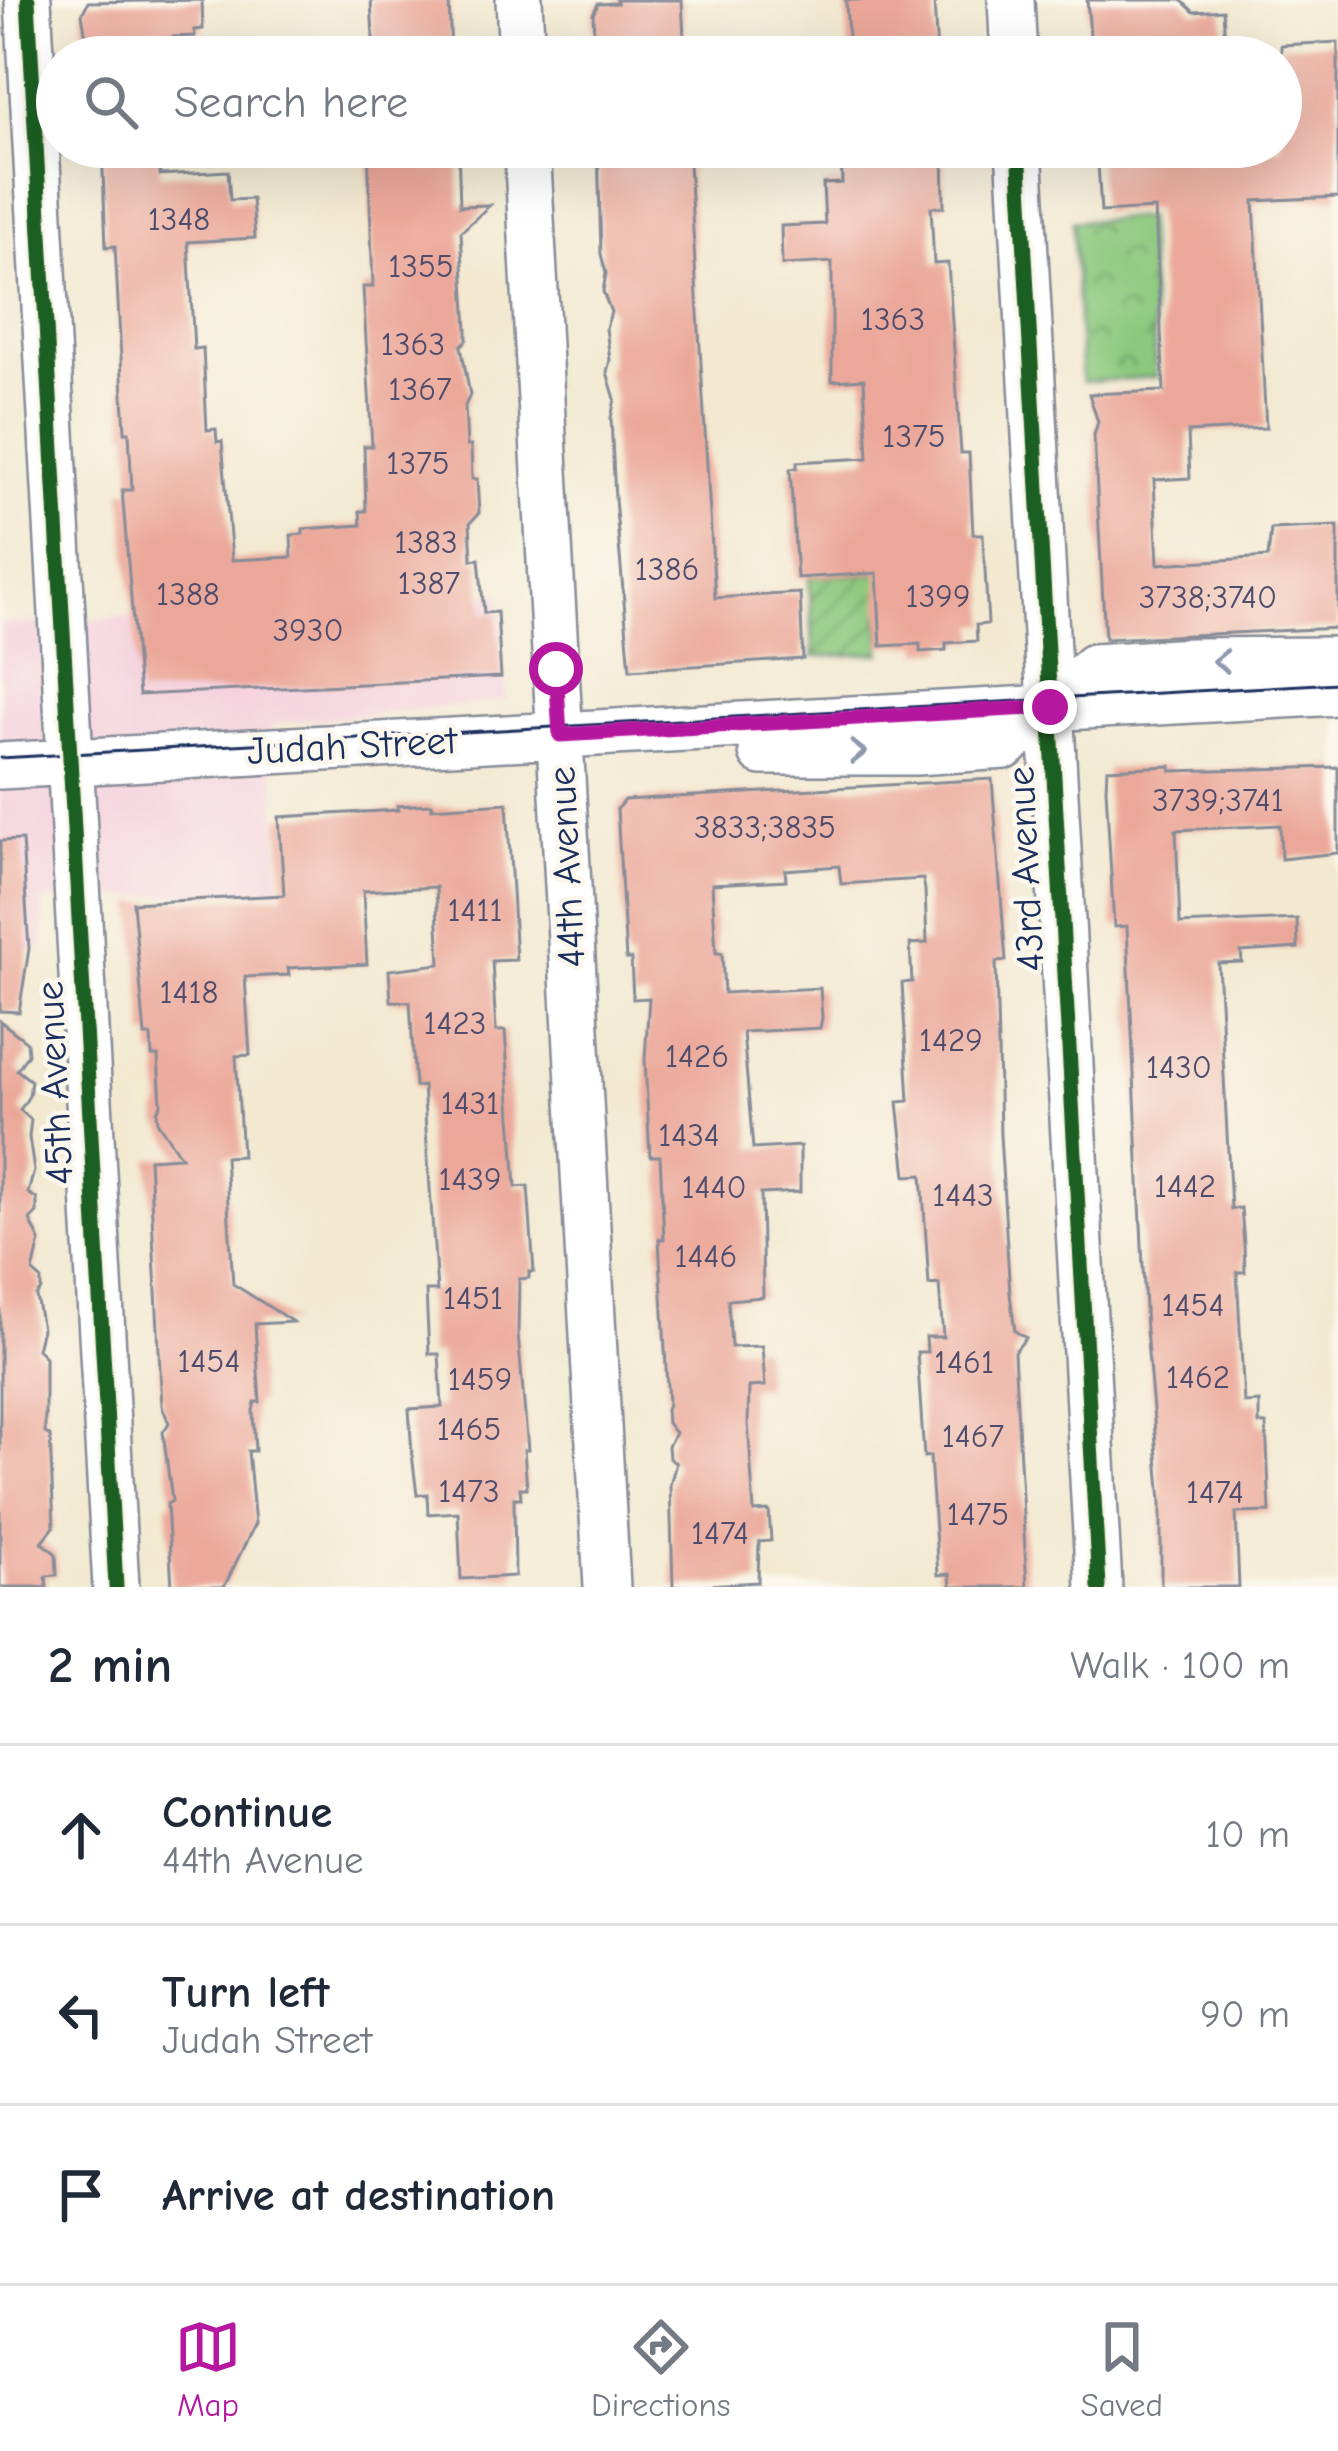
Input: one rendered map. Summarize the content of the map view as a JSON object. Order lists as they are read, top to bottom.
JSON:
{
  "streets": {
    "street": [
      "Judah Street",
      "44th Avenue",
      "43rd Avenue",
      "45th Avenue"
    ]
  },
  "crossings": [
    ["Judah Street", "44th Avenue"],
    ["Judah Street", "43rd Avenue"],
    ["Judah Street", "45th Avenue"]
  ],
  "house_numbers": [
    "1348",
    "1355",
    "1363",
    "1363",
    "1367",
    "1375",
    "1375",
    "1383",
    "1386",
    "1387",
    "1388",
    "1399",
    "3738;3740",
    "3930",
    "3739;3741",
    "3833;3835",
    "1411",
    "1418",
    "1423",
    "1429",
    "1426",
    "1430",
    "1431",
    "1434",
    "1439",
    "1442",
    "1440",
    "1443",
    "1446",
    "1451",
    "1454",
    "1454",
    "1461",
    "1462",
    "1459",
    "1465",
    "1467",
    "1473",
    "1474",
    "1475",
    "1474"
  ],
  "page": {
    "search": "Search here",
    "heading": ["2 min", "Walk · 100 m"],
    "list": [
      ["Continue", "44th Avenue", "10 m"],
      ["Turn left", "Judah Street", "90 m"],
      "Arrive at destination"
    ],
    "nav": ["Map", "Directions", "Saved"]
  }
}
